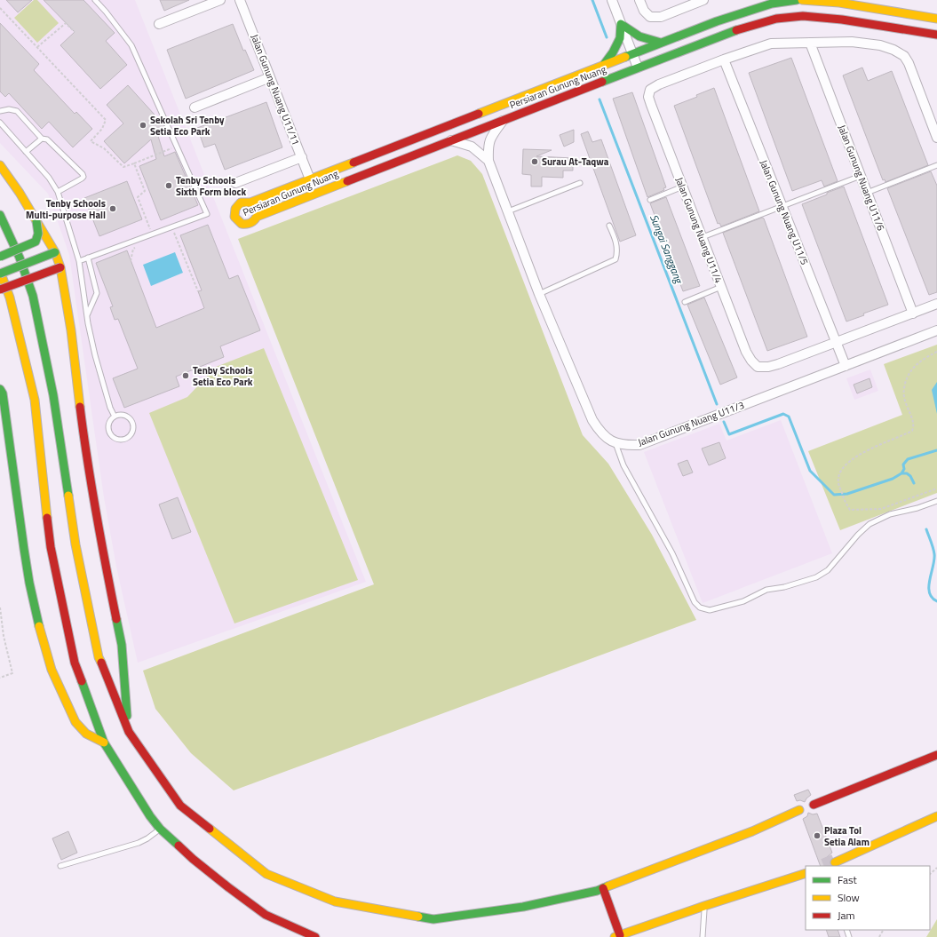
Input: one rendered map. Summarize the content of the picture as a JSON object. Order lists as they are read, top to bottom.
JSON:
{
  "streets": {
    "main road": ["Persiaran Gunung Nuang"],
    "street": [
      "Jalan Gunung Nuang U11/11",
      "Jalan Gunung Nuang U11/6",
      "Jalan Gunung Nuang U11/5",
      "Jalan Gunung Nuang U11/4",
      "Jalan Gunung Nuang U11/3"
    ]
  },
  "crossings": [
    ["Persiaran Gunung Nuang", "Jalan Gunung Nuang U11/11"],
    ["Jalan Gunung Nuang U11/5", "Jalan Gunung Nuang U11/4"],
    ["Jalan Gunung Nuang U11/5", "Jalan Gunung Nuang U11/3"]
  ],
  "water": ["Sungai Sanggang"],
  "places": [
    "Sekolah Sri Tenby Setia Eco Park",
    "Surau At-Taqwa",
    "Tenby Schools Sixth Form block",
    "Tenby Schools Multi-purpose Hall",
    "Tenby Schools Setia Eco Park",
    "Plaza Tol Setia Alam"
  ],
  "legend": ["Fast", "Slow", "Jam"]
}
